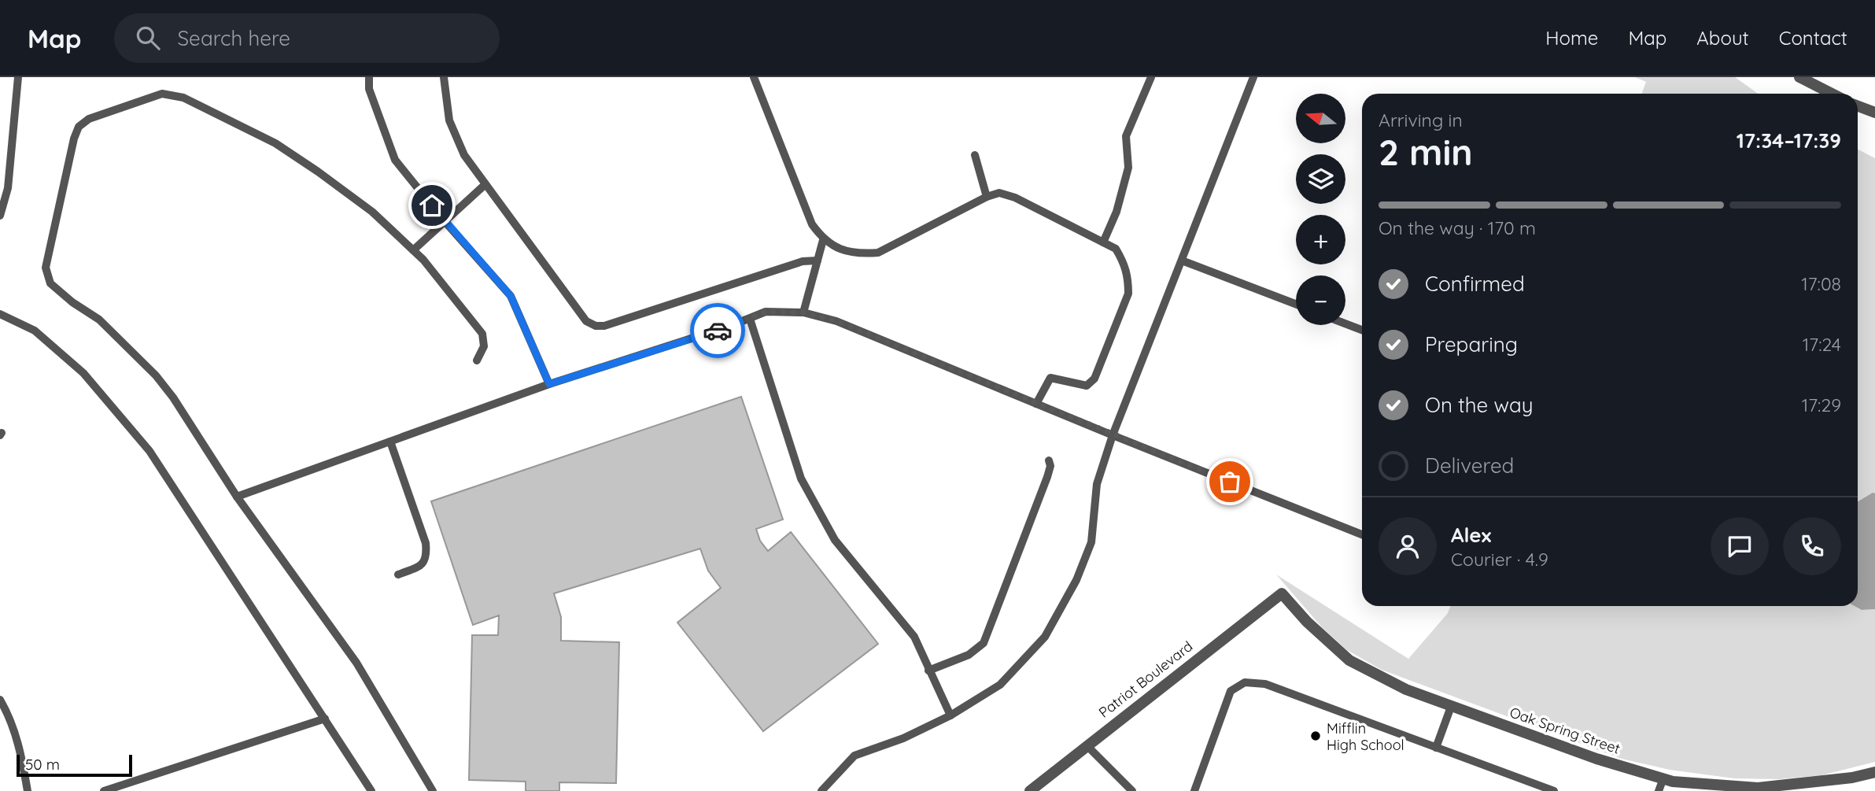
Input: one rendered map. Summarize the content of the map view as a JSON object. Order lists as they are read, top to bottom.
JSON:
{
  "streets": {
    "street": ["Patriot Boulevard", "Oak Spring Street"]
  },
  "crossings": [
    ["Patriot Boulevard", "Oak Spring Street"]
  ],
  "places": ["Mifflin High School"],
  "scale_bar": "50 m",
  "north": "left",
  "page": {
    "header": "Map",
    "search": "Search here",
    "nav": [
      "Home",
      "Map",
      "About",
      "Contact"
    ],
    "map_buttons": ["+", "−"],
    "heading": ["2 min", "Arriving in", "17:34–17:39"],
    "panel": ["Alex", "Courier · 4.9"],
    "bar": "On the way · 170 m",
    "list": [
      ["Confirmed", "17:08"],
      ["Preparing", "17:24"],
      ["On the way", "17:29"],
      "Delivered"
    ],
    "scale": "50 m"
  }
}
